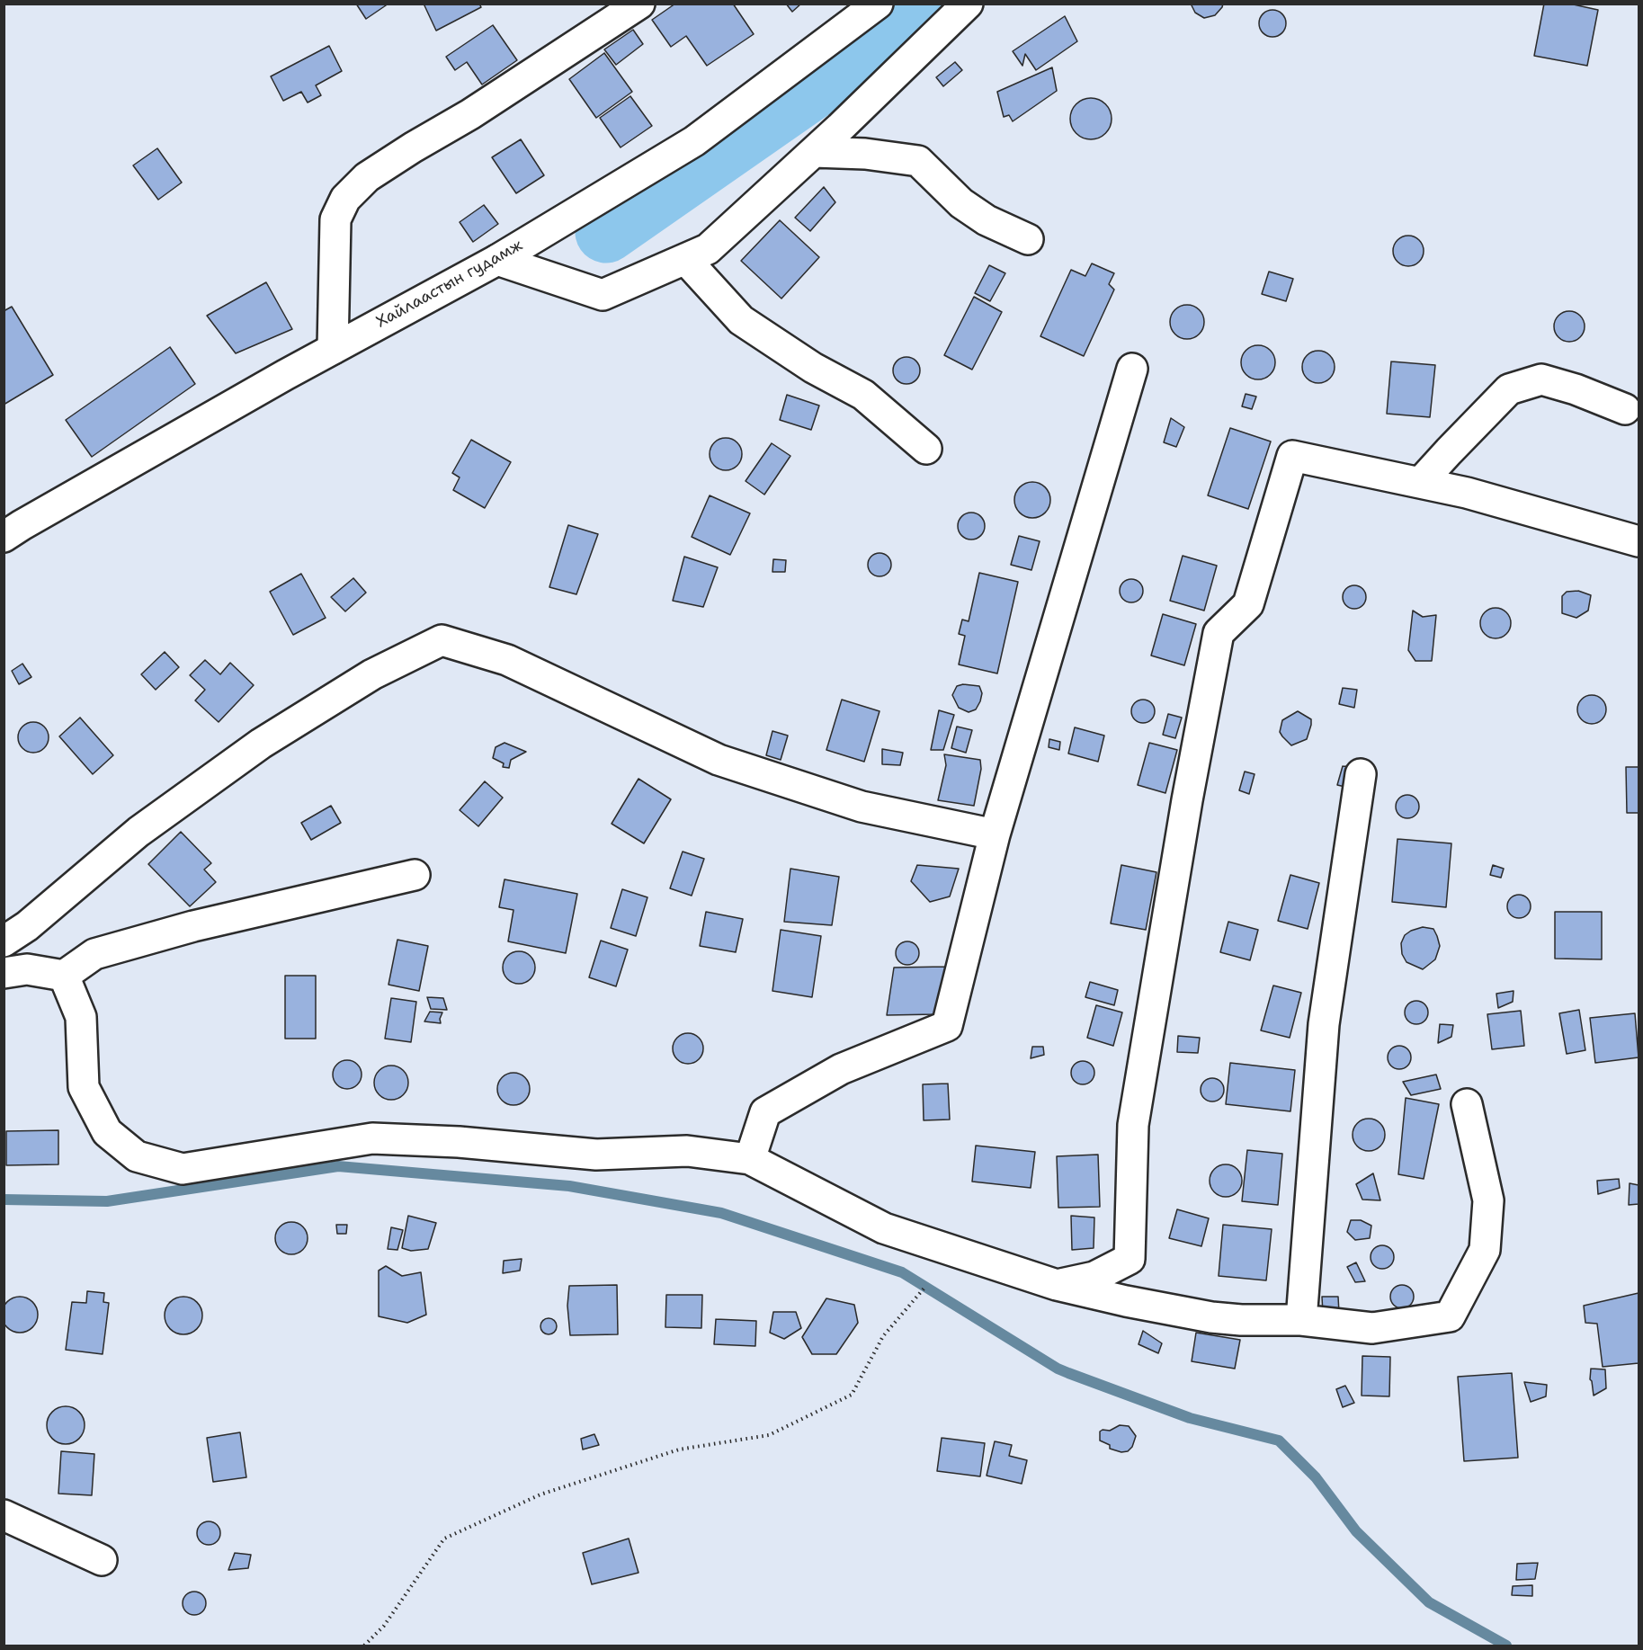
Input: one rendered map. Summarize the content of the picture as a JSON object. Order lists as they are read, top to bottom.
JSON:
{
  "streets": {
    "street": ["Хайлаастын гудамж"]
  }
}
